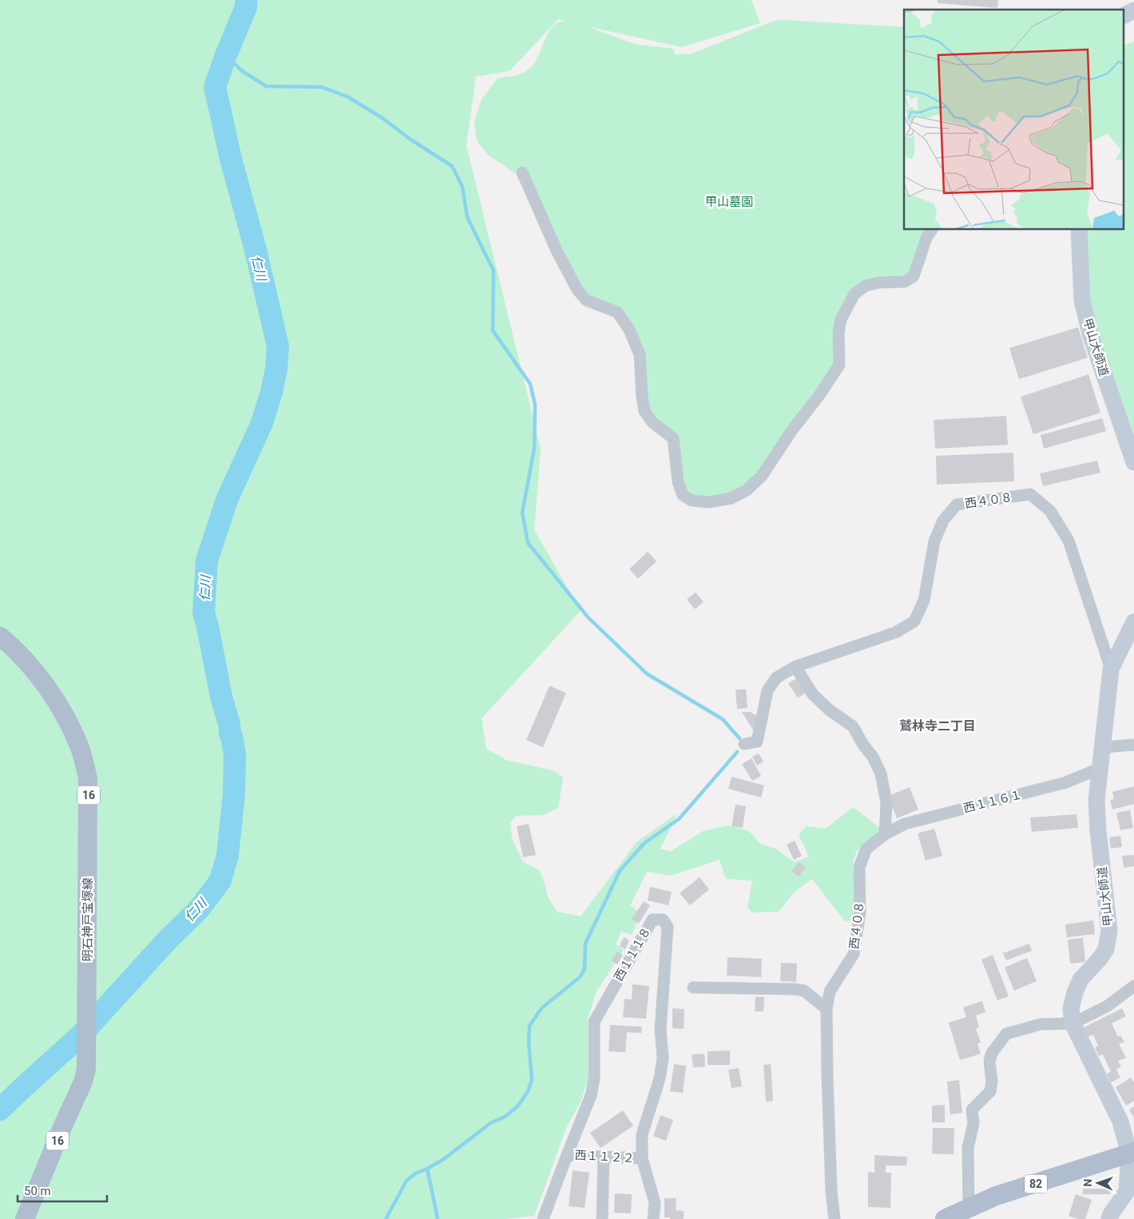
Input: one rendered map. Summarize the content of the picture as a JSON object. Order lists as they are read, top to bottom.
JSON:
{
  "streets": {
    "main road": ["16", "明石神戸宝塚線", "82"],
    "street": [
      "甲山大師道",
      "西４０８",
      "西１１６１",
      "西１１１８",
      "西１１２２"
    ]
  },
  "crossings": [
    ["甲山大師道", "西４０８"],
    ["甲山大師道", "西１１６１"],
    ["甲山大師道", "82"],
    ["西４０８", "西１１６１"],
    ["西１１１８", "西１１２２"]
  ],
  "districts": ["鷲林寺二丁目"],
  "water": ["仁川"],
  "parks": ["甲山墓園"],
  "scale_bar": "50 m",
  "north": "left"
}
